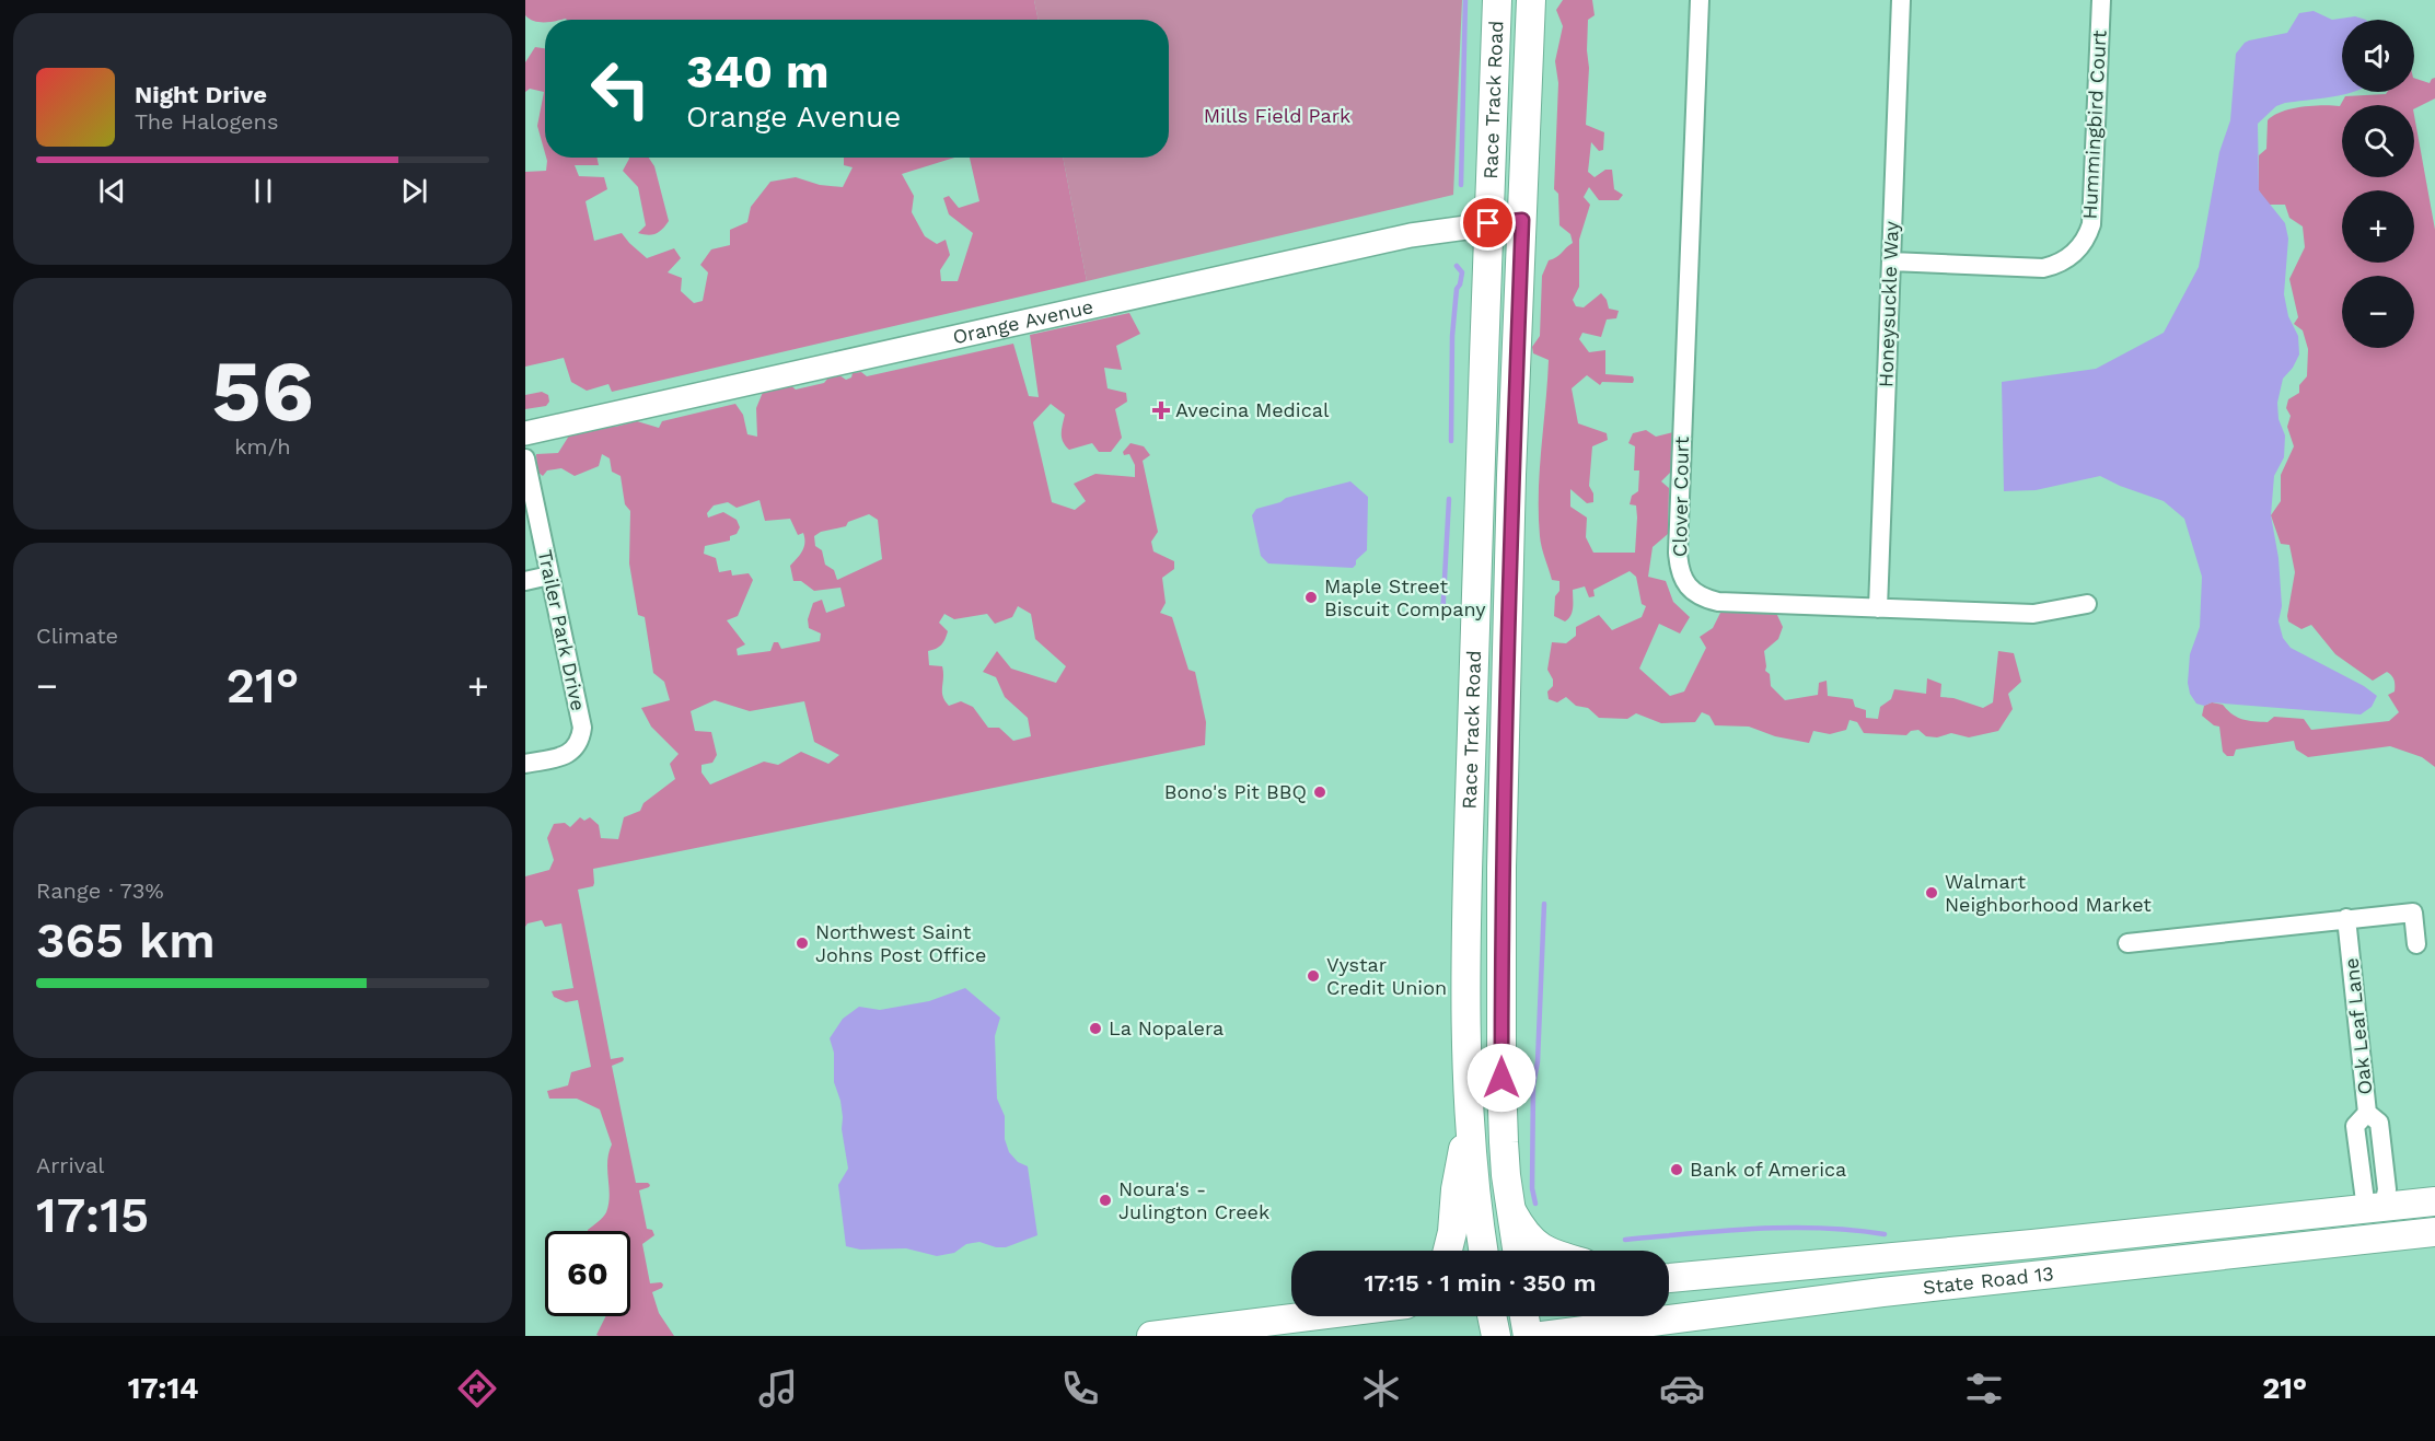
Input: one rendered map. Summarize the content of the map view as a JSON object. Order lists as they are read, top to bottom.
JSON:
{
  "streets": {
    "main road": ["Race Track Road", "State Road 13"],
    "street": [
      "Hummingbird Court",
      "Honeysuckle Way",
      "Orange Avenue",
      "Clover Court",
      "Trailer Park Drive",
      "Oak Leaf Lane"
    ]
  },
  "crossings": [
    ["Race Track Road", "Orange Avenue"],
    ["Hummingbird Court", "Honeysuckle Way"],
    ["Honeysuckle Way", "Clover Court"],
    ["Oak Leaf Lane", "State Road 13"]
  ],
  "parks": ["Mills Field Park"],
  "places": {
    "health": ["Avecina Medical"],
    "other": [
      "Maple Street Biscuit Company",
      "Bono's Pit BBQ",
      "Walmart Neighborhood Market",
      "Northwest Saint Johns Post Office",
      "Vystar Credit Union",
      "La Nopalera",
      "Bank of America",
      "Noura's - Julington Creek"
    ]
  },
  "page": {
    "map_buttons": ["+", "−"],
    "turn": ["340 m", "Orange Avenue"],
    "song": ["Night Drive", "The Halogens"],
    "tile": [
      ["56", "km/h"],
      "Climate",
      ["Range · 73%", "365 km"],
      ["Arrival", "17:15"]
    ],
    "heat": ["−", "21°", "+"],
    "limit": "60",
    "trip": "17:15 · 1 min · 350 m",
    "tabs": ["17:14", "21°"]
  }
}
